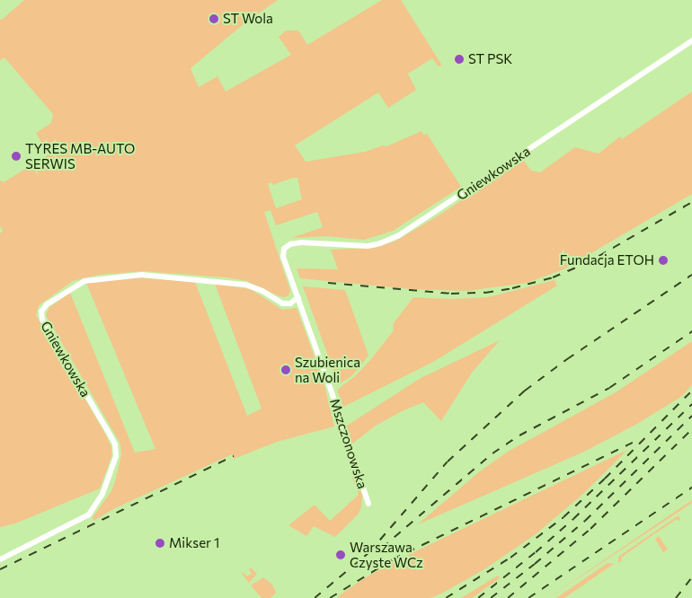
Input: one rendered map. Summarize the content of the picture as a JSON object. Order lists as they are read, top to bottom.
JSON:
{
  "streets": {
    "street": ["Gniewkowska", "Mszczonowska"]
  },
  "crossings": [
    ["Gniewkowska", "Mszczonowska"]
  ],
  "places": [
    "ST Wola",
    "ST PSK",
    "TYRES MB-AUTO SERWIS",
    "Fundacja ETOH",
    "Szubienica na Woli",
    "Mikser 1",
    "Warszawa Czyste WCz"
  ]
}
